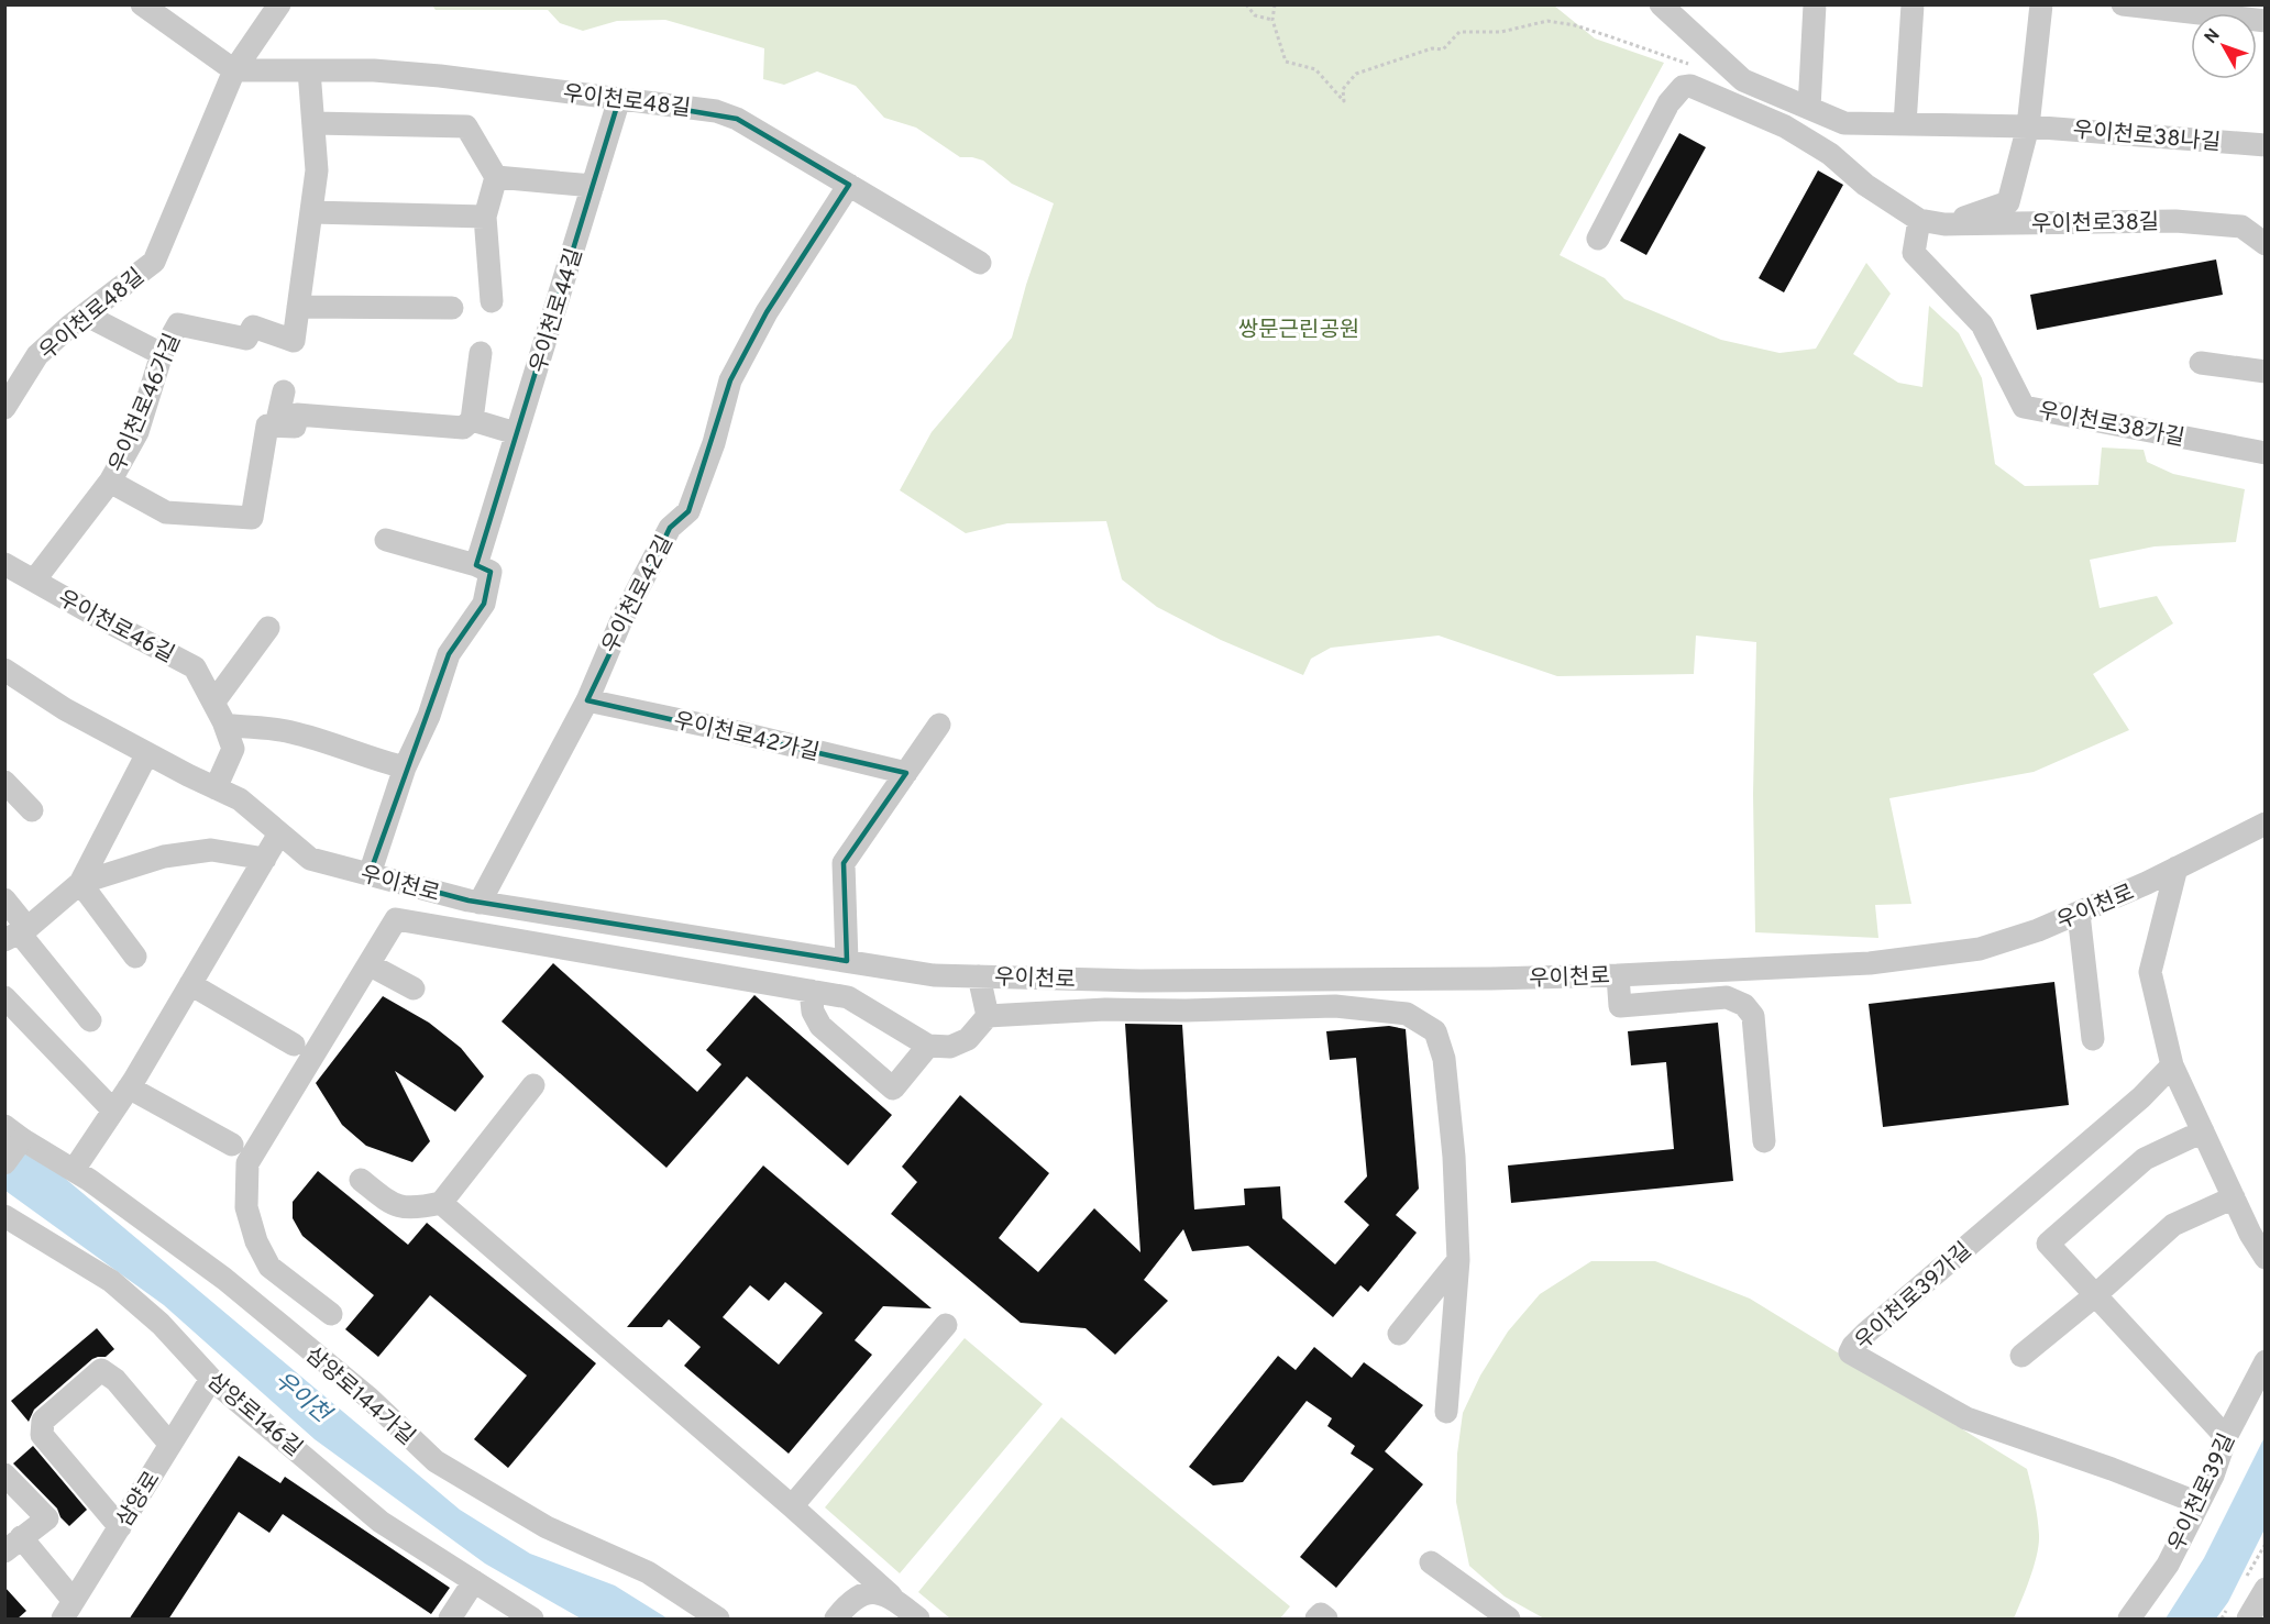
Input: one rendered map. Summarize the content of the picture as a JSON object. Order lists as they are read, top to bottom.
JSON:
{
  "streets": {
    "street": [
      "우이천로48길",
      "우이천로38나길",
      "우이천로38길",
      "우이천로44길",
      "우이천로46가길",
      "우이천로38가길",
      "우이천로42길",
      "우이천로46길",
      "우이천로42가길",
      "우이천로",
      "우이천로39가길",
      "삼양로144가길",
      "삼양로146길",
      "우이천로39길",
      "삼양로"
    ]
  },
  "crossings": [
    ["우이천로48길", "우이천로44길"],
    ["우이천로48길", "우이천로46가길"],
    ["우이천로48길", "우이천로42길"],
    ["우이천로38길", "우이천로38가길"],
    ["우이천로46가길", "우이천로46길"],
    ["우이천로42길", "우이천로42가길"],
    ["우이천로42길", "우이천로"],
    ["우이천로46길", "우이천로"],
    ["우이천로39가길", "우이천로39길"],
    ["삼양로146길", "삼양로"]
  ],
  "water": ["우이천"],
  "parks": ["쌍문근린공원"],
  "north": "top left"
}
